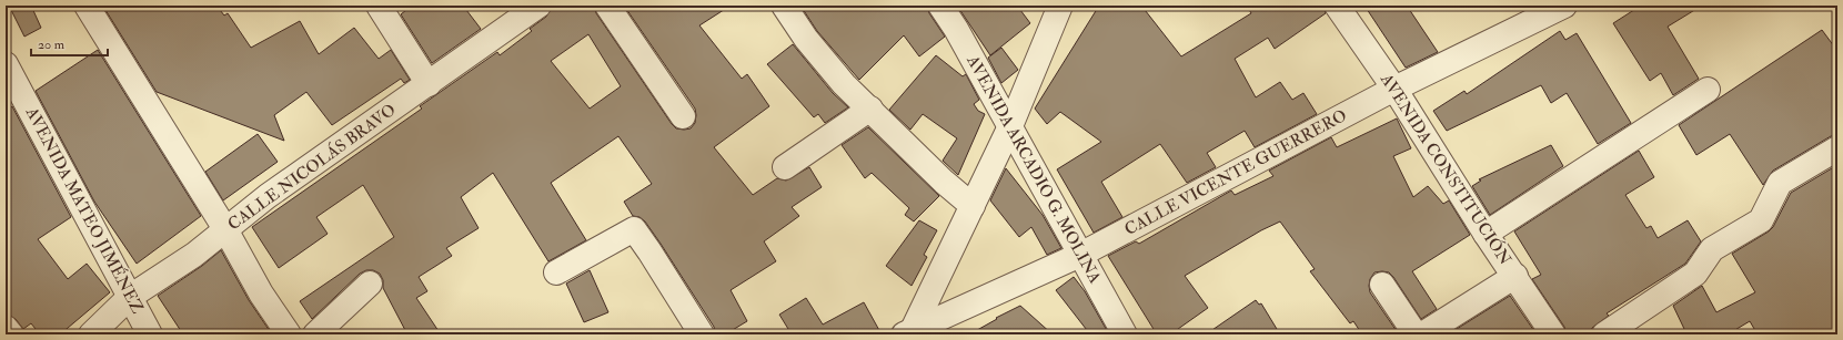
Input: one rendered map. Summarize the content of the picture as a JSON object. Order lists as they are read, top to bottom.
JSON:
{
  "streets": {
    "street": [
      "CALLE NICOLÁS BRAVO",
      "AVENIDA ARCADIO G. MOLINA",
      "AVENIDA CONSTITUCIÓN",
      "CALLE VICENTE GUERRERO",
      "AVENIDA MATEO JIMÉNEZ"
    ]
  },
  "crossings": [
    ["CALLE NICOLÁS BRAVO", "AVENIDA MATEO JIMÉNEZ"],
    ["AVENIDA ARCADIO G. MOLINA", "CALLE VICENTE GUERRERO"],
    ["AVENIDA CONSTITUCIÓN", "CALLE VICENTE GUERRERO"]
  ],
  "scale_bar": "20 m"
}
